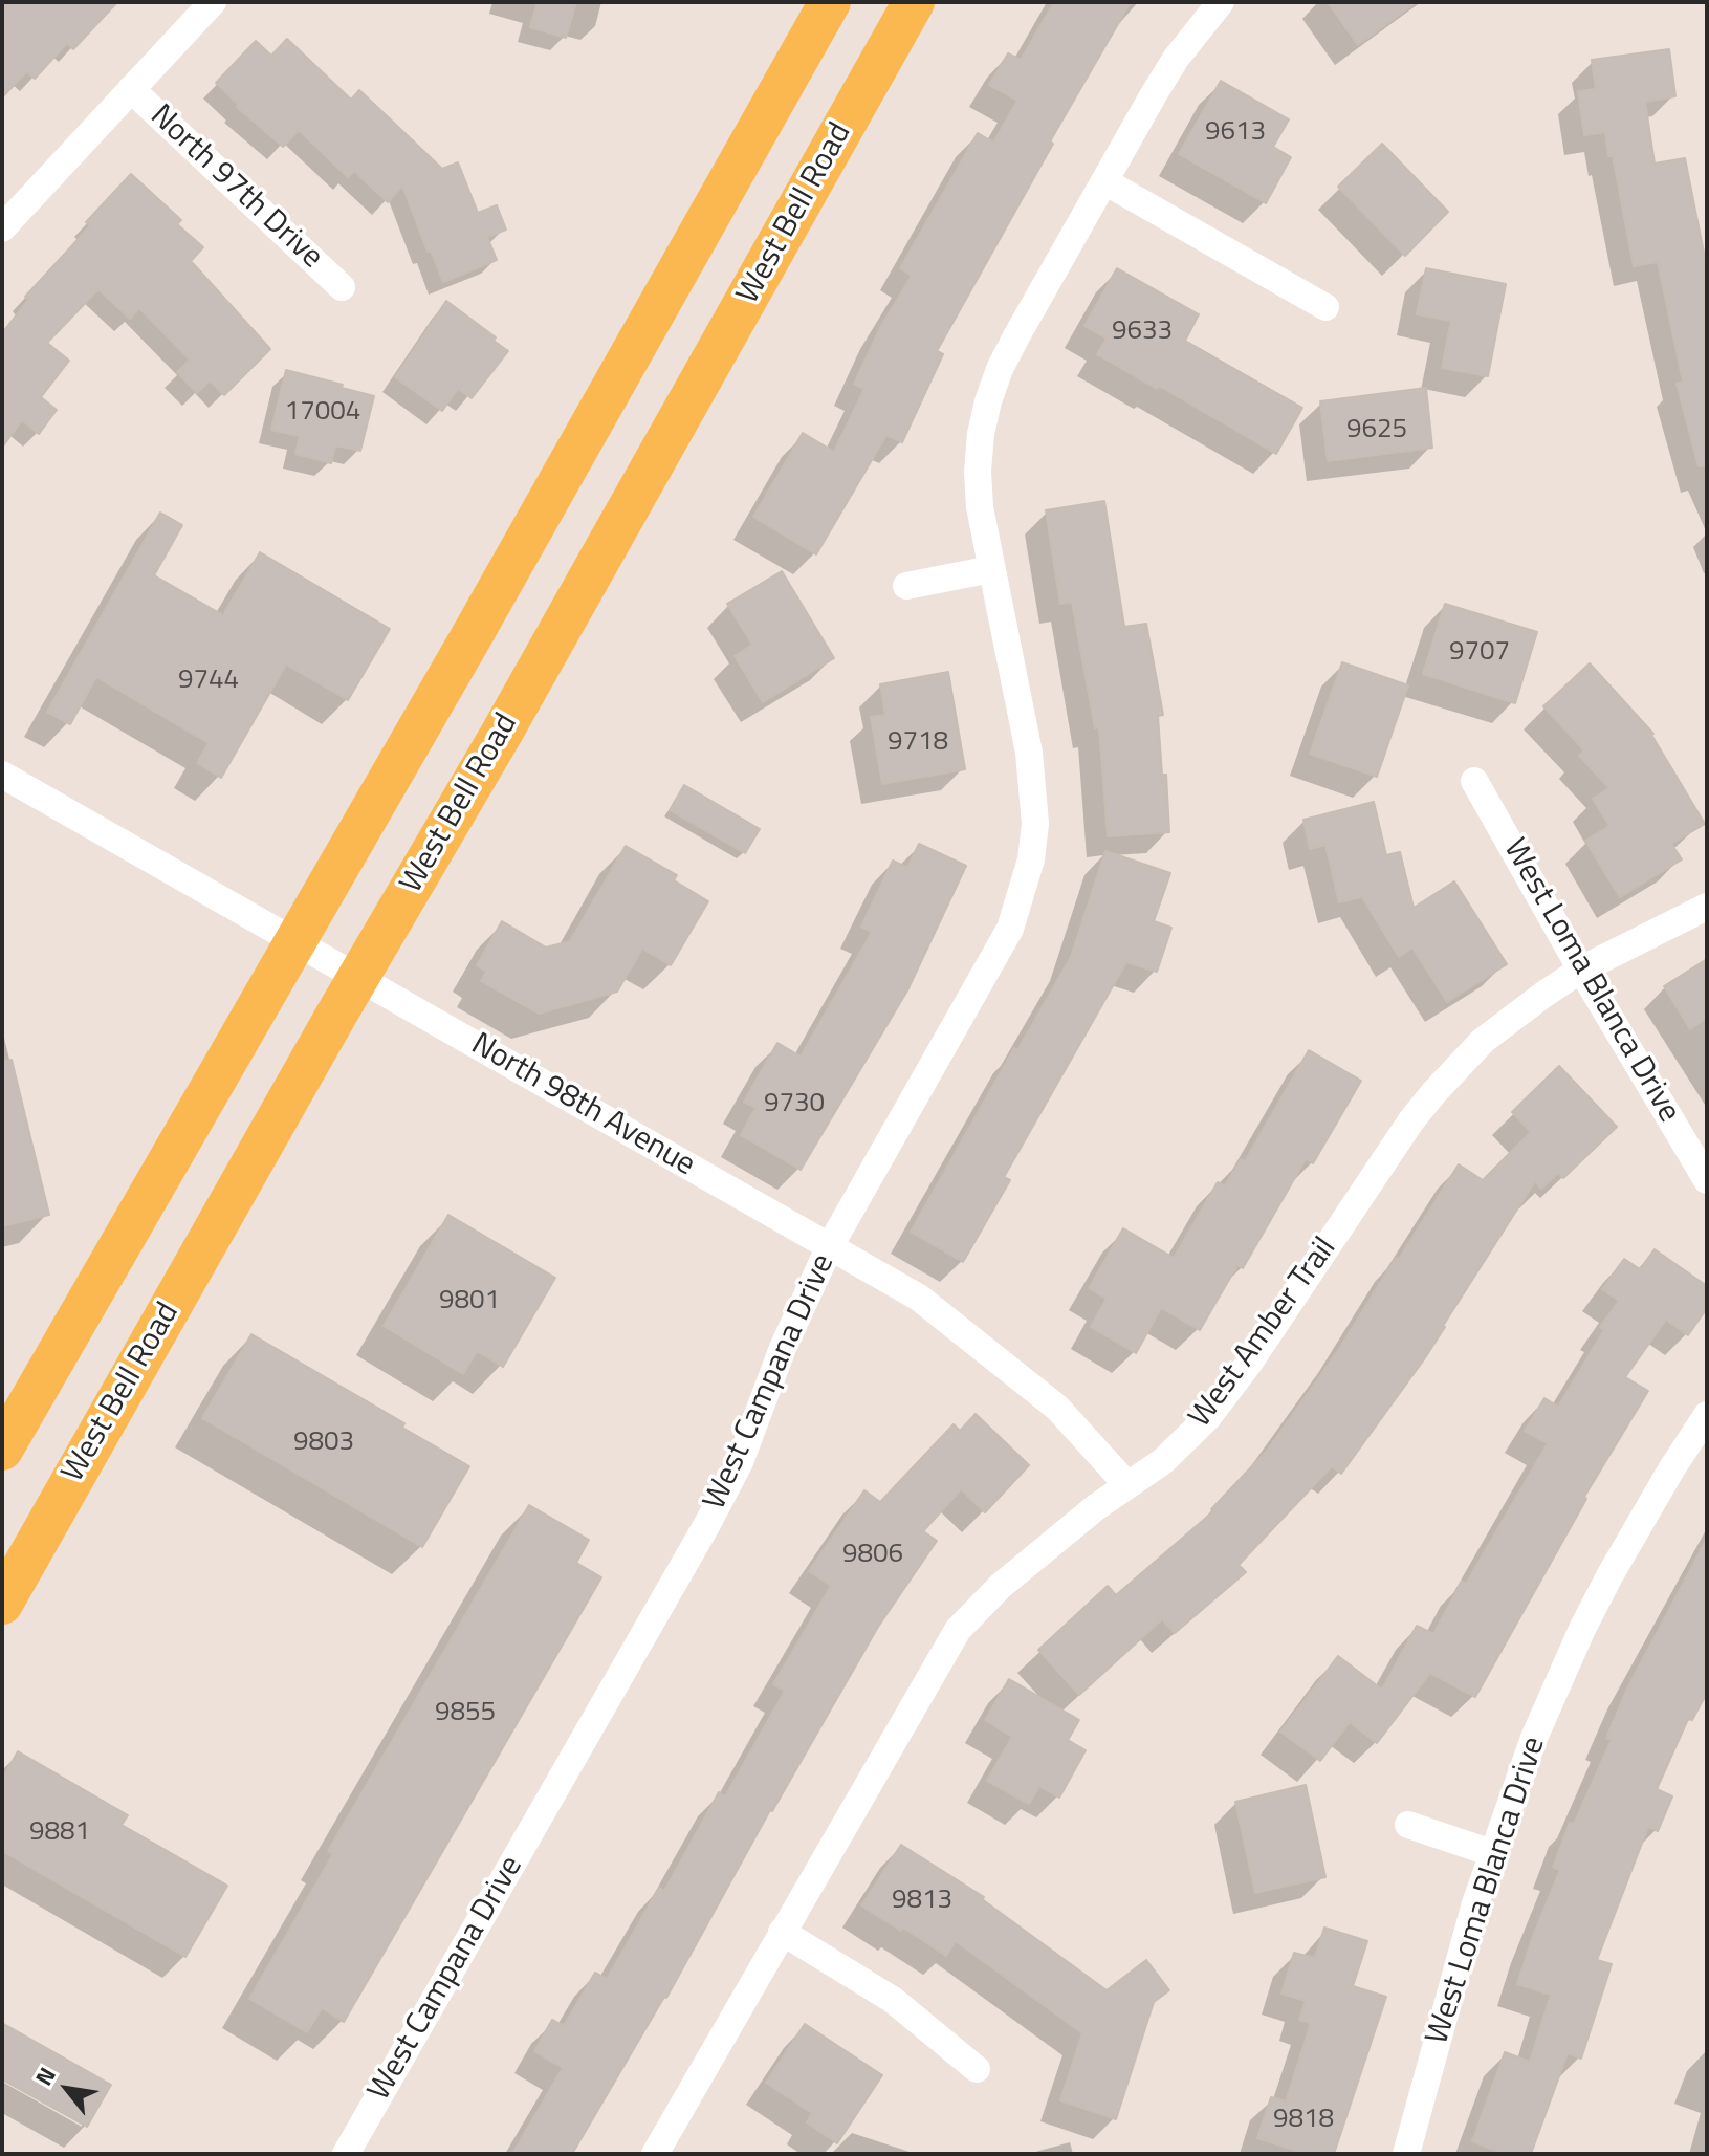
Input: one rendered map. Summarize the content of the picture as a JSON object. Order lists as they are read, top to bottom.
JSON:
{
  "streets": {
    "main road": ["West Bell Road"],
    "street": [
      "North 97th Drive",
      "West Loma Blanca Drive",
      "North 98th Avenue",
      "West Amber Trail",
      "West Campana Drive"
    ]
  },
  "crossings": [
    ["West Bell Road", "North 98th Avenue"],
    ["West Loma Blanca Drive", "West Amber Trail"],
    ["North 98th Avenue", "West Amber Trail"],
    ["North 98th Avenue", "West Campana Drive"]
  ],
  "house_numbers": [
    "9613",
    "9633",
    "17004",
    "9625",
    "9707",
    "9744",
    "9718",
    "9730",
    "9801",
    "9803",
    "9806",
    "9855",
    "9881",
    "9813",
    "9818"
  ],
  "north": "top left"
}
